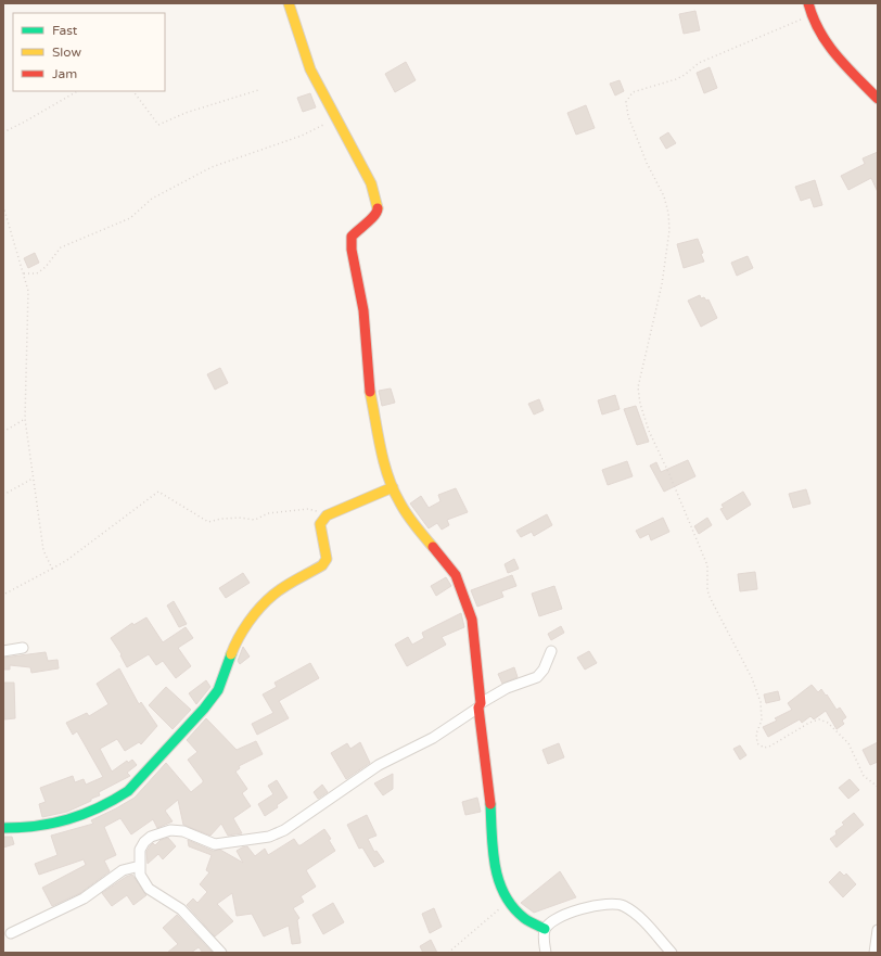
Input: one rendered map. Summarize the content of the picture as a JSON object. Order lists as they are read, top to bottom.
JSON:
{
  "legend": ["Fast", "Slow", "Jam"]
}
